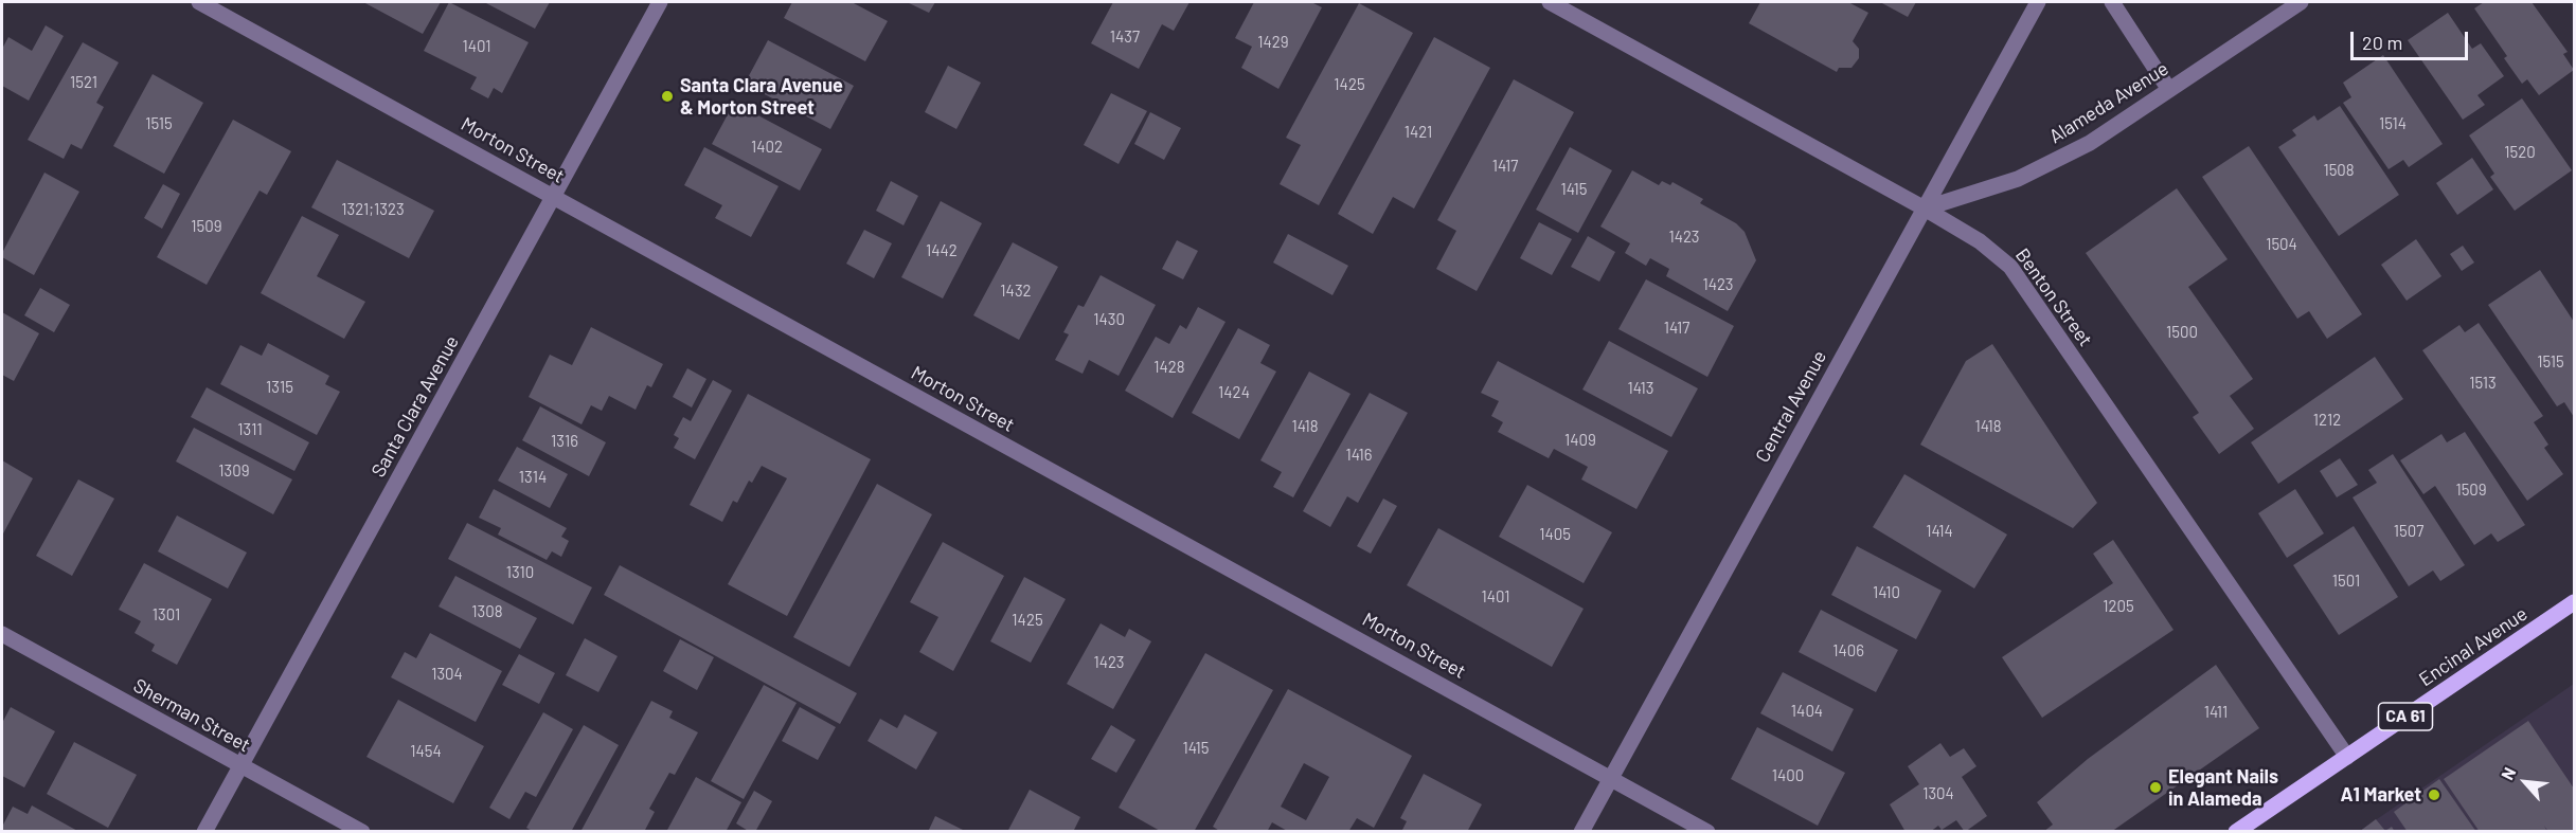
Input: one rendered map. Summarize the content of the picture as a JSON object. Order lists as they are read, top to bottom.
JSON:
{
  "streets": {
    "main road": ["Encinal Avenue", "CA 61"],
    "street": [
      "Alameda Avenue",
      "Morton Street",
      "Benton Street",
      "Santa Clara Avenue",
      "Central Avenue",
      "Sherman Street"
    ]
  },
  "crossings": [
    ["Alameda Avenue", "Benton Street"],
    ["Alameda Avenue", "Central Avenue"],
    ["Morton Street", "Santa Clara Avenue"],
    ["Morton Street", "Central Avenue"],
    ["Benton Street", "Central Avenue"],
    ["Benton Street", "Encinal Avenue"],
    ["Santa Clara Avenue", "Sherman Street"]
  ],
  "places": ["Santa Clara Avenue & Morton Street", "Elegant Nails in Alameda", "A1 Market"],
  "house_numbers": [
    "1437",
    "1429",
    "1401",
    "1521",
    "1425",
    "1515",
    "1514",
    "1421",
    "1402",
    "1520",
    "1417",
    "1508",
    "1415",
    "1321;1323",
    "1509",
    "1423",
    "1504",
    "1442",
    "1423",
    "1432",
    "1430",
    "1417",
    "1500",
    "1515",
    "1428",
    "1513",
    "1315",
    "1413",
    "1424",
    "1212",
    "1418",
    "1418",
    "1311",
    "1409",
    "1316",
    "1416",
    "1309",
    "1314",
    "1509",
    "1414",
    "1507",
    "1405",
    "1310",
    "1501",
    "1410",
    "1401",
    "1205",
    "1308",
    "1301",
    "1425",
    "1406",
    "1423",
    "1304",
    "1404",
    "1411",
    "1415",
    "1454",
    "1400",
    "1304"
  ],
  "scale_bar": "20 m",
  "north": "top left"
}
